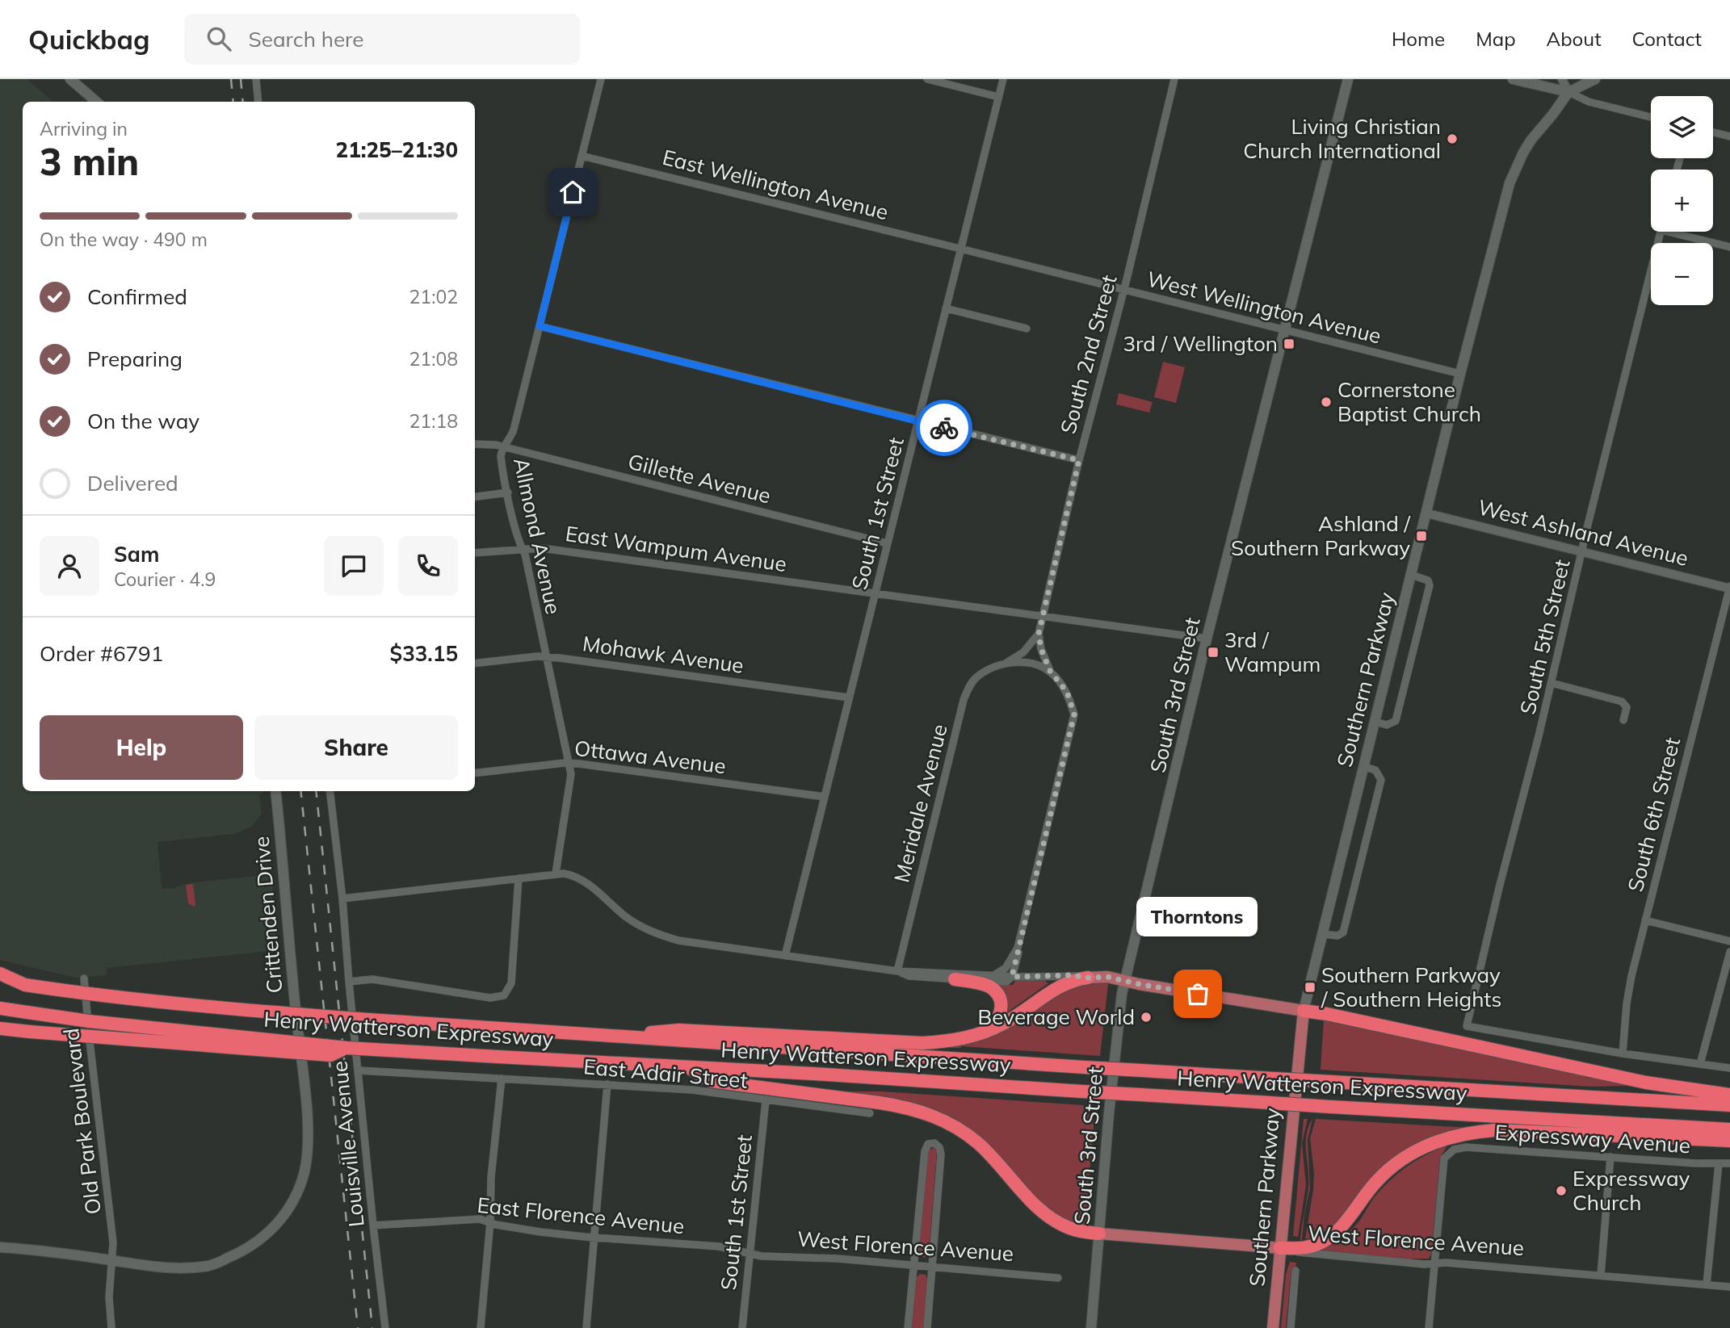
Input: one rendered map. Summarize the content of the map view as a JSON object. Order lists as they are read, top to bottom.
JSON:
{
  "streets": {
    "highway": ["Henry Watterson Expressway"],
    "main road": [
      "Southern Parkway",
      "South 3rd Street",
      "Crittenden Drive",
      "West Florence Avenue"
    ],
    "street": [
      "East Wellington Avenue",
      "West Wellington Avenue",
      "South 2nd Street",
      "Gillette Avenue",
      "South 1st Street",
      "West Ashland Avenue",
      "Allmond Avenue",
      "East Wampum Avenue",
      "South 5th Street",
      "Mohawk Avenue",
      "Ottawa Avenue",
      "Meridale Avenue",
      "South 6th Street",
      "East Adair Street",
      "Old Park Boulevard",
      "Expressway Avenue",
      "Louisville Avenue",
      "East Florence Avenue"
    ]
  },
  "crossings": [
    ["East Wellington Avenue", "West Wellington Avenue"],
    ["East Wellington Avenue", "South 1st Street"],
    ["East Wellington Avenue", "Allmond Avenue"],
    ["West Wellington Avenue", "South 2nd Street"],
    ["West Wellington Avenue", "South 1st Street"],
    ["West Wellington Avenue", "Southern Parkway"],
    ["West Wellington Avenue", "South 3rd Street"],
    ["South 2nd Street", "East Wampum Avenue"],
    ["South 2nd Street", "Meridale Avenue"],
    ["Gillette Avenue", "South 1st Street"],
    ["Gillette Avenue", "Allmond Avenue"],
    ["South 1st Street", "East Wampum Avenue"],
    ["South 1st Street", "Mohawk Avenue"],
    ["South 1st Street", "Ottawa Avenue"],
    ["South 1st Street", "East Adair Street"],
    ["South 1st Street", "East Florence Avenue"],
    ["South 1st Street", "West Florence Avenue"],
    ["West Ashland Avenue", "South 5th Street"],
    ["West Ashland Avenue", "Southern Parkway"],
    ["West Ashland Avenue", "South 6th Street"],
    ["Allmond Avenue", "East Wampum Avenue"],
    ["Allmond Avenue", "Mohawk Avenue"],
    ["Allmond Avenue", "Ottawa Avenue"],
    ["East Wampum Avenue", "South 3rd Street"],
    ["South 5th Street", "South 6th Street"],
    ["Southern Parkway", "West Florence Avenue"],
    ["South 3rd Street", "West Florence Avenue"],
    ["Crittenden Drive", "Old Park Boulevard"],
    ["East Adair Street", "Louisville Avenue"],
    ["Expressway Avenue", "West Florence Avenue"],
    ["Louisville Avenue", "East Florence Avenue"],
    ["East Florence Avenue", "West Florence Avenue"]
  ],
  "places": {
    "other": [
      "Living Christian Church International",
      "Cornerstone Baptist Church",
      "Thorntons",
      "Beverage World",
      "Expressway Church"
    ],
    "transit": [
      "3rd / Wellington",
      "Ashland / Southern Parkway",
      "3rd / Wampum",
      "Southern Parkway / Southern Heights"
    ]
  },
  "page": {
    "header": "Quickbag",
    "search": "Search here",
    "nav": [
      "Home",
      "Map",
      "About",
      "Contact"
    ],
    "map_buttons": ["+", "−"],
    "heading": ["3 min", "Arriving in", "21:25–21:30"],
    "panel": [
      "Sam",
      "Courier · 4.9",
      "Order #6791",
      "$33.15"
    ],
    "bar": "On the way · 490 m",
    "list": [
      ["Confirmed", "21:02"],
      ["Preparing", "21:08"],
      ["On the way", "21:18"],
      "Delivered"
    ],
    "buttons": ["Help", "Share"],
    "bubble": "Thorntons"
  }
}
